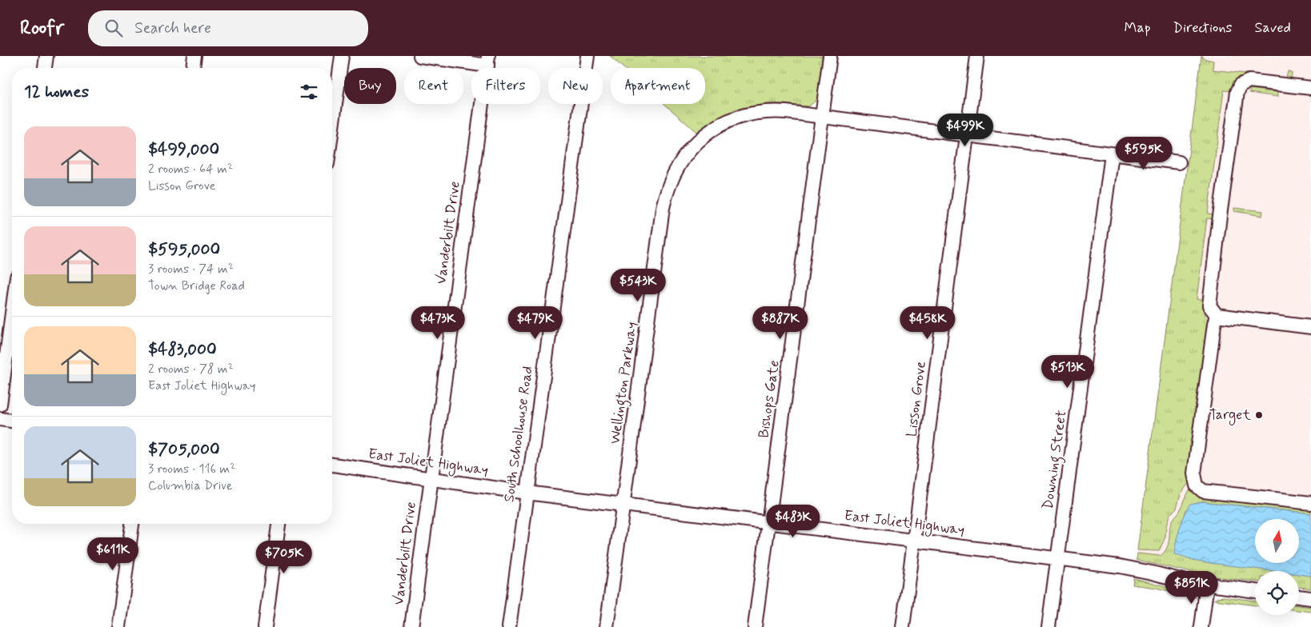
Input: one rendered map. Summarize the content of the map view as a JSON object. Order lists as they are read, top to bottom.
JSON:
{
  "streets": {
    "street": [
      "Vanderbilt Drive",
      "Wellington Parkway",
      "Bishops Gate",
      "Lisson Grove",
      "South Schoolhouse Road",
      "Downing Street",
      "East Joliet Highway"
    ]
  },
  "crossings": [
    ["Vanderbilt Drive", "East Joliet Highway"],
    ["Wellington Parkway", "Bishops Gate"],
    ["Wellington Parkway", "Lisson Grove"],
    ["Wellington Parkway", "Downing Street"],
    ["Wellington Parkway", "East Joliet Highway"],
    ["Bishops Gate", "East Joliet Highway"],
    ["Lisson Grove", "East Joliet Highway"],
    ["South Schoolhouse Road", "East Joliet Highway"],
    ["Downing Street", "East Joliet Highway"]
  ],
  "places": ["Target"],
  "north": "top",
  "page": {
    "header": "Roofr",
    "search": "Search here",
    "nav": ["Map", "Directions", "Saved"],
    "chip": [
      "Buy",
      "Rent",
      "Filters",
      "New",
      "Apartment"
    ],
    "heading": "12 homes",
    "price": [
      "$499K",
      "$595K",
      "$543K",
      "$473K",
      "$479K",
      "$887K",
      "$458K",
      "$513K",
      "$483K",
      "$611K",
      "$705K",
      "$851K"
    ],
    "list": [
      {
        "name": "$499,000",
        "note": "2 rooms · 64 m² · Lisson Grove"
      },
      {
        "name": "$595,000",
        "note": "3 rooms · 74 m² · Town Bridge Road"
      },
      {
        "name": "$483,000",
        "note": "2 rooms · 78 m² · East Joliet Highway"
      },
      {
        "name": "$705,000",
        "note": "3 rooms · 116 m² · Columbia Drive"
      }
    ]
  }
}
